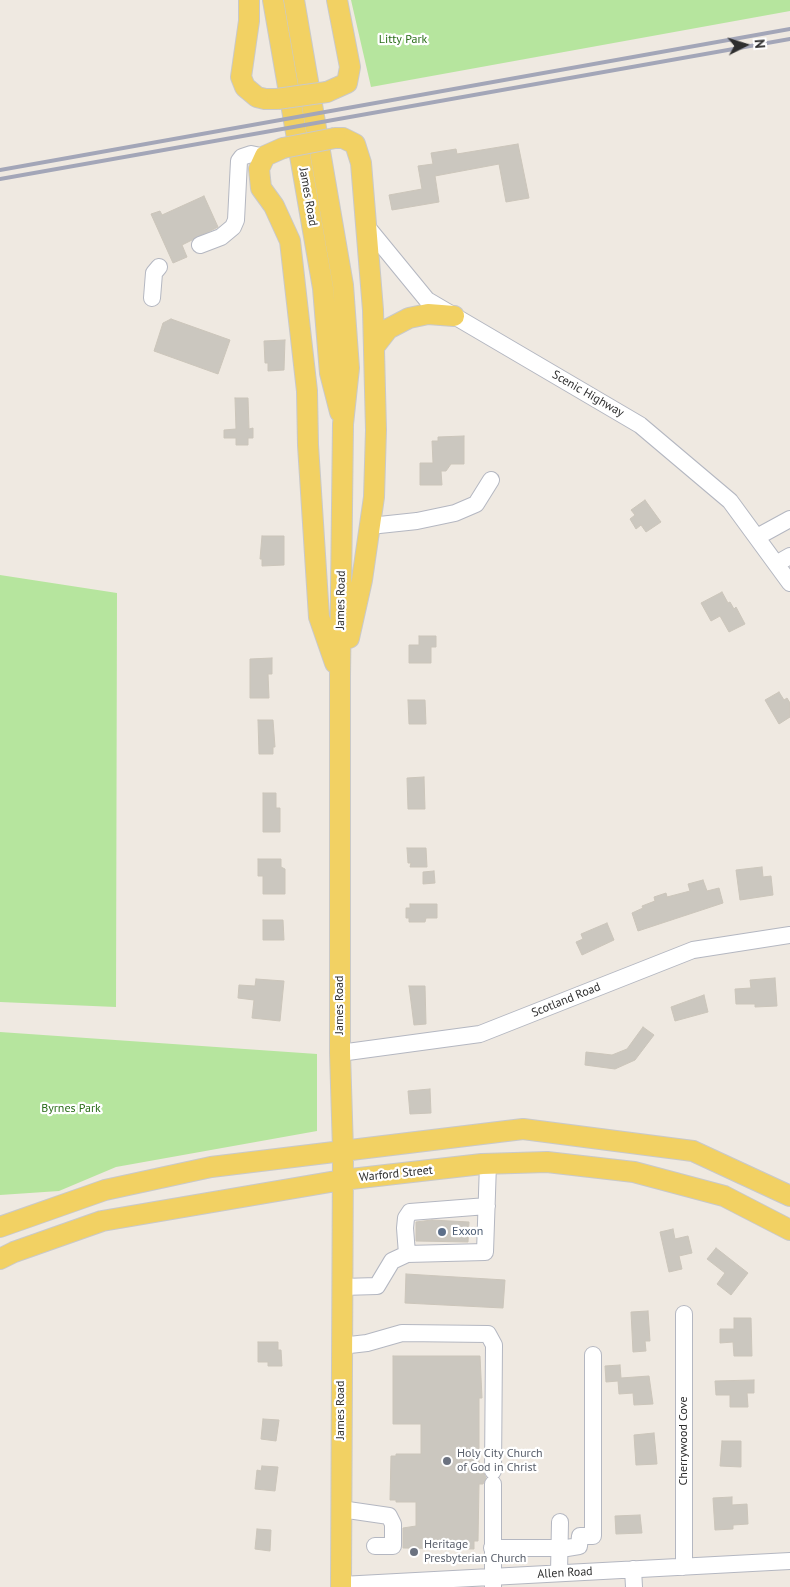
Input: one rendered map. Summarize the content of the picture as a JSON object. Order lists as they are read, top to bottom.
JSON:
{
  "streets": {
    "main road": ["James Road", "Warford Street"],
    "street": [
      "Scenic Highway",
      "Scotland Road",
      "Cherrywood Cove",
      "Allen Road"
    ]
  },
  "crossings": [
    ["James Road", "Scotland Road"],
    ["James Road", "Warford Street"],
    ["James Road", "Allen Road"],
    ["Cherrywood Cove", "Allen Road"]
  ],
  "parks": ["Litty Park", "Byrnes Park"],
  "places": ["Exxon", "Holy City Church of God in Christ", "Heritage Presbyterian Church"],
  "north": "right"
}
